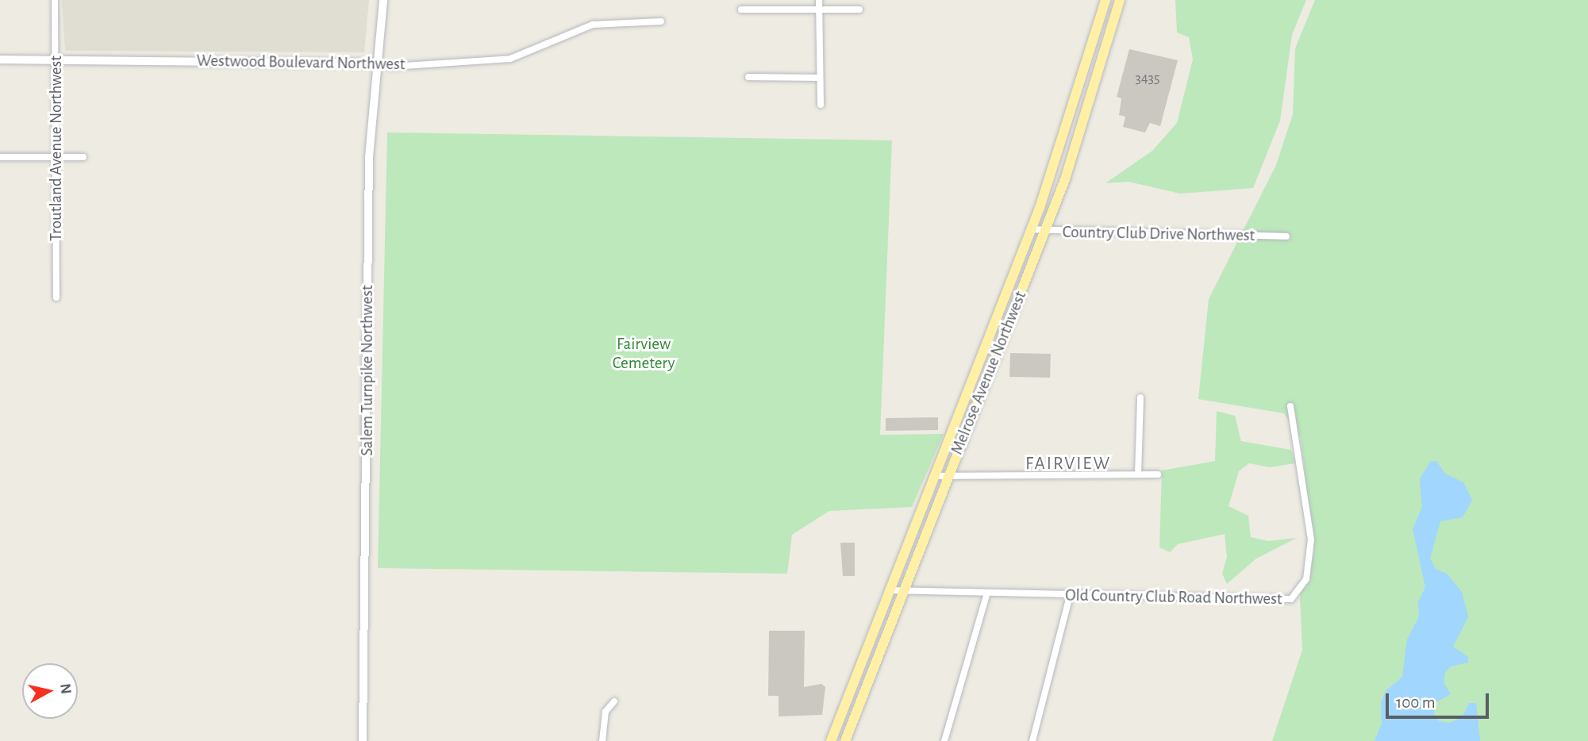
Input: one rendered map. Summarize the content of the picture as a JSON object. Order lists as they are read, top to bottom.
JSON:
{
  "streets": {
    "main road": ["Melrose Avenue Northwest"],
    "street": [
      "Westwood Boulevard Northwest",
      "Troutland Avenue Northwest",
      "Country Club Drive Northwest",
      "Salem Turnpike Northwest",
      "Old Country Club Road Northwest"
    ]
  },
  "crossings": [
    ["Westwood Boulevard Northwest", "Troutland Avenue Northwest"],
    ["Westwood Boulevard Northwest", "Salem Turnpike Northwest"],
    ["Country Club Drive Northwest", "Melrose Avenue Northwest"],
    ["Melrose Avenue Northwest", "Old Country Club Road Northwest"]
  ],
  "districts": ["FAIRVIEW"],
  "parks": ["Fairview Cemetery"],
  "house_numbers": ["3435"],
  "scale_bar": "100 m",
  "north": "right"
}
